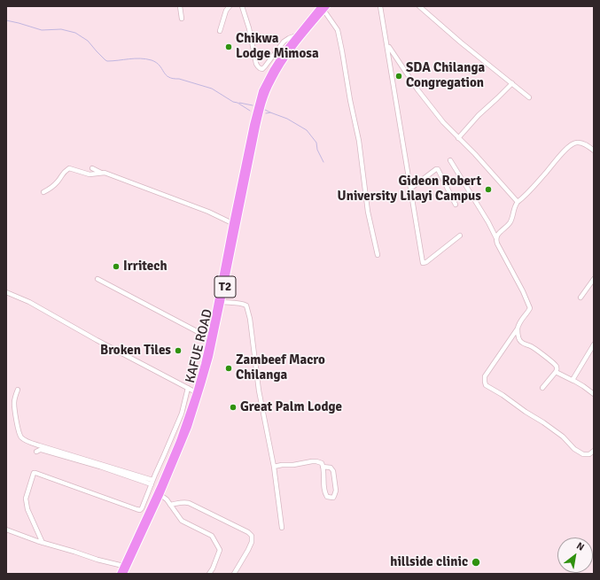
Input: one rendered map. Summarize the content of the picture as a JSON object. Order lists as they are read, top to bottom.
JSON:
{
  "streets": {
    "highway": ["T2", "KAFUE ROAD"]
  },
  "places": [
    "Chikwa Lodge Mimosa",
    "SDA Chilanga Congregation",
    "Gideon Robert University Lilayi Campus",
    "Irritech",
    "Broken Tiles",
    "Zambeef Macro Chilanga",
    "Great Palm Lodge",
    "hillside clinic"
  ],
  "north": "top right"
}
